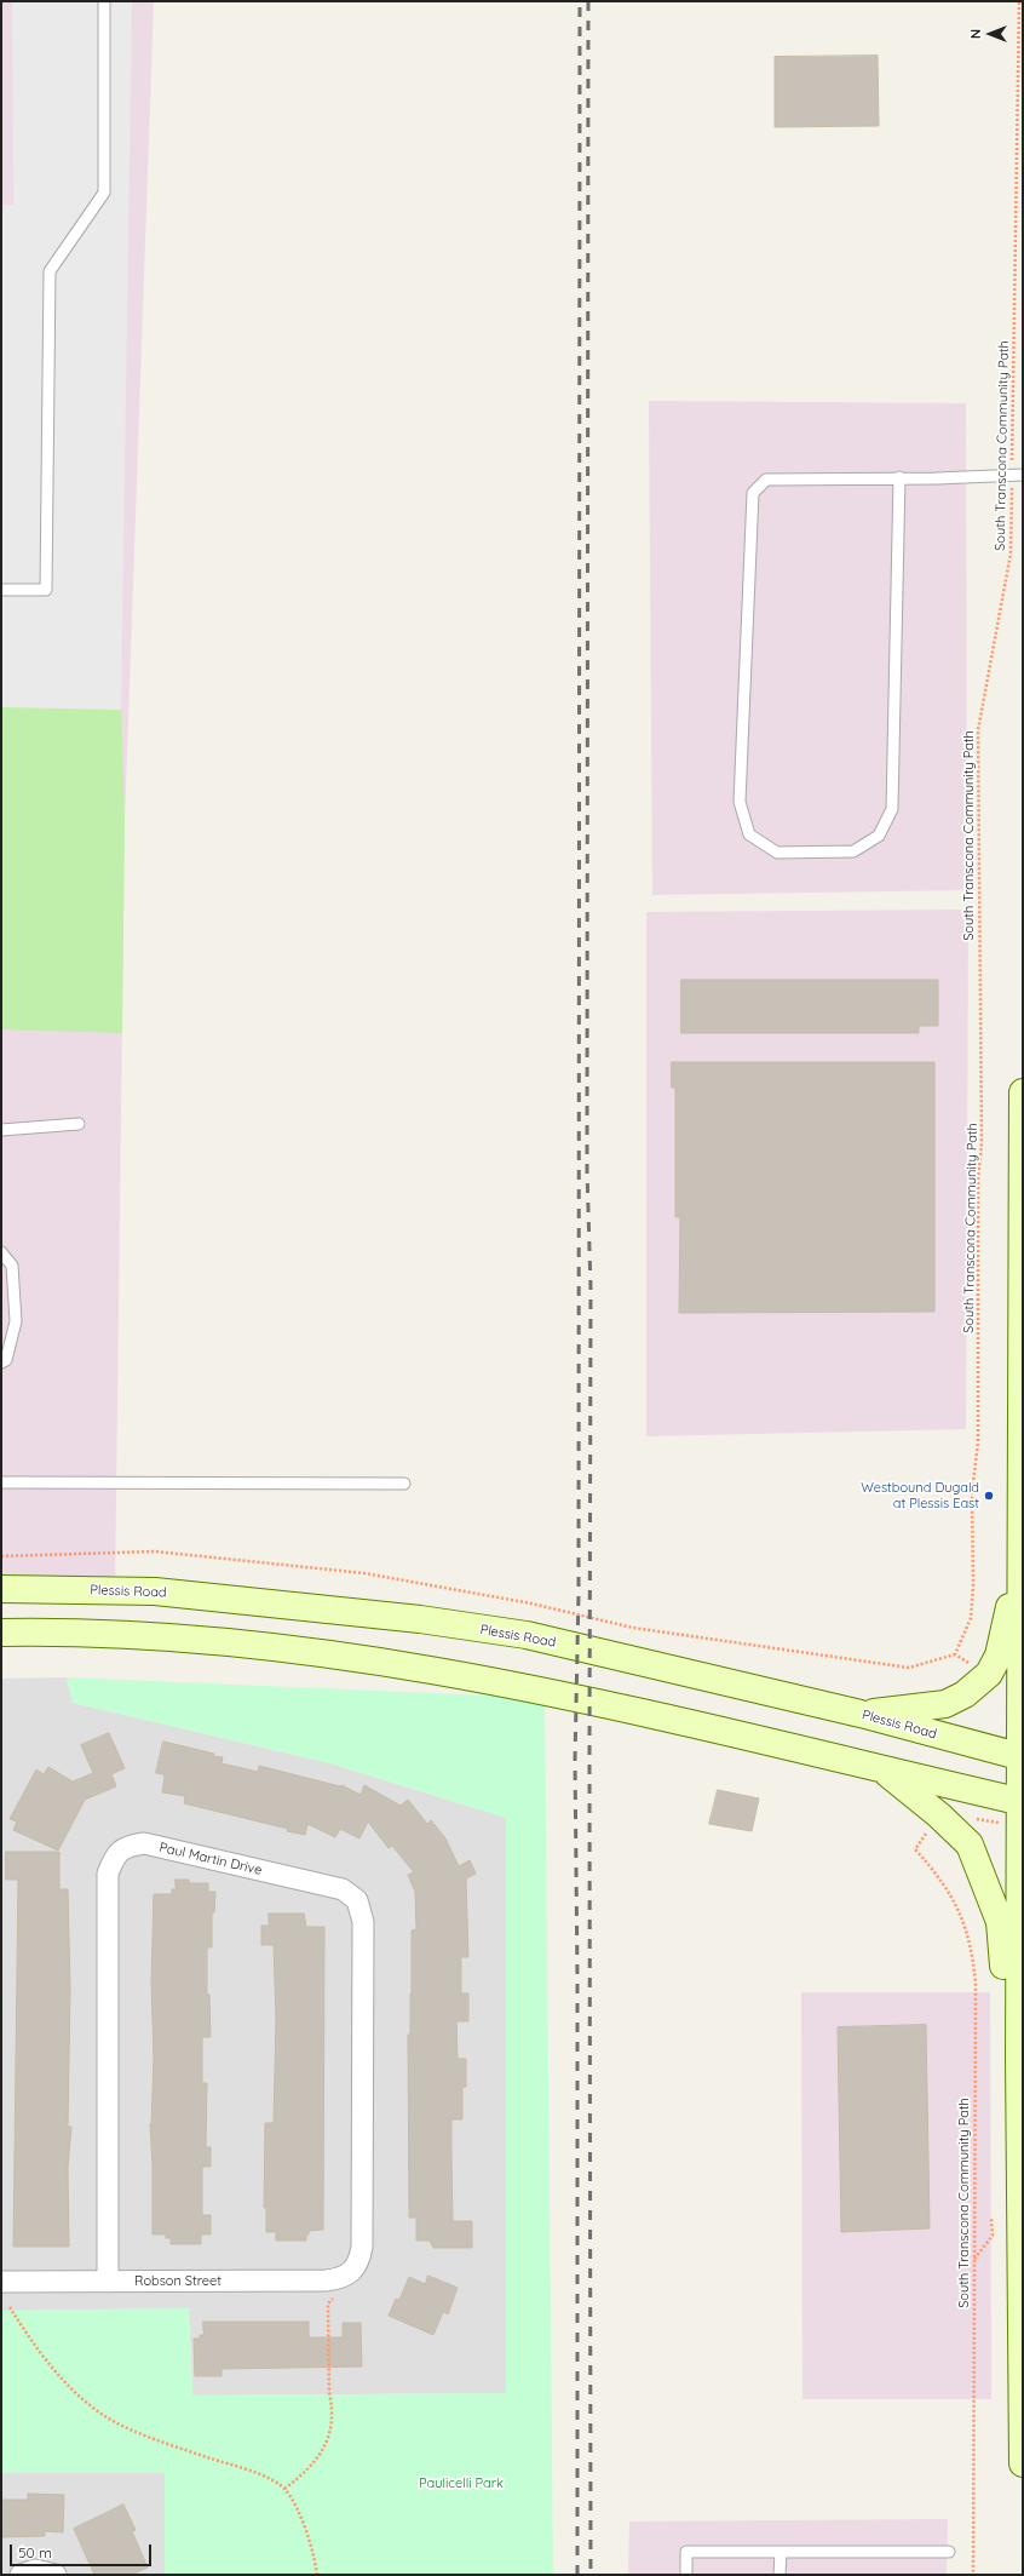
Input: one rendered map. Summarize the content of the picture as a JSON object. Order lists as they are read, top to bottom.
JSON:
{
  "streets": {
    "main road": ["Plessis Road"],
    "street": ["Paul Martin Drive", "Robson Street"],
    "path": ["South Transcona Community Path"]
  },
  "crossings": [
    ["Paul Martin Drive", "Robson Street"]
  ],
  "parks": ["Paulicelli Park"],
  "places": ["Westbound Dugald at Plessis East"],
  "scale_bar": "50 m",
  "north": "left"
}
